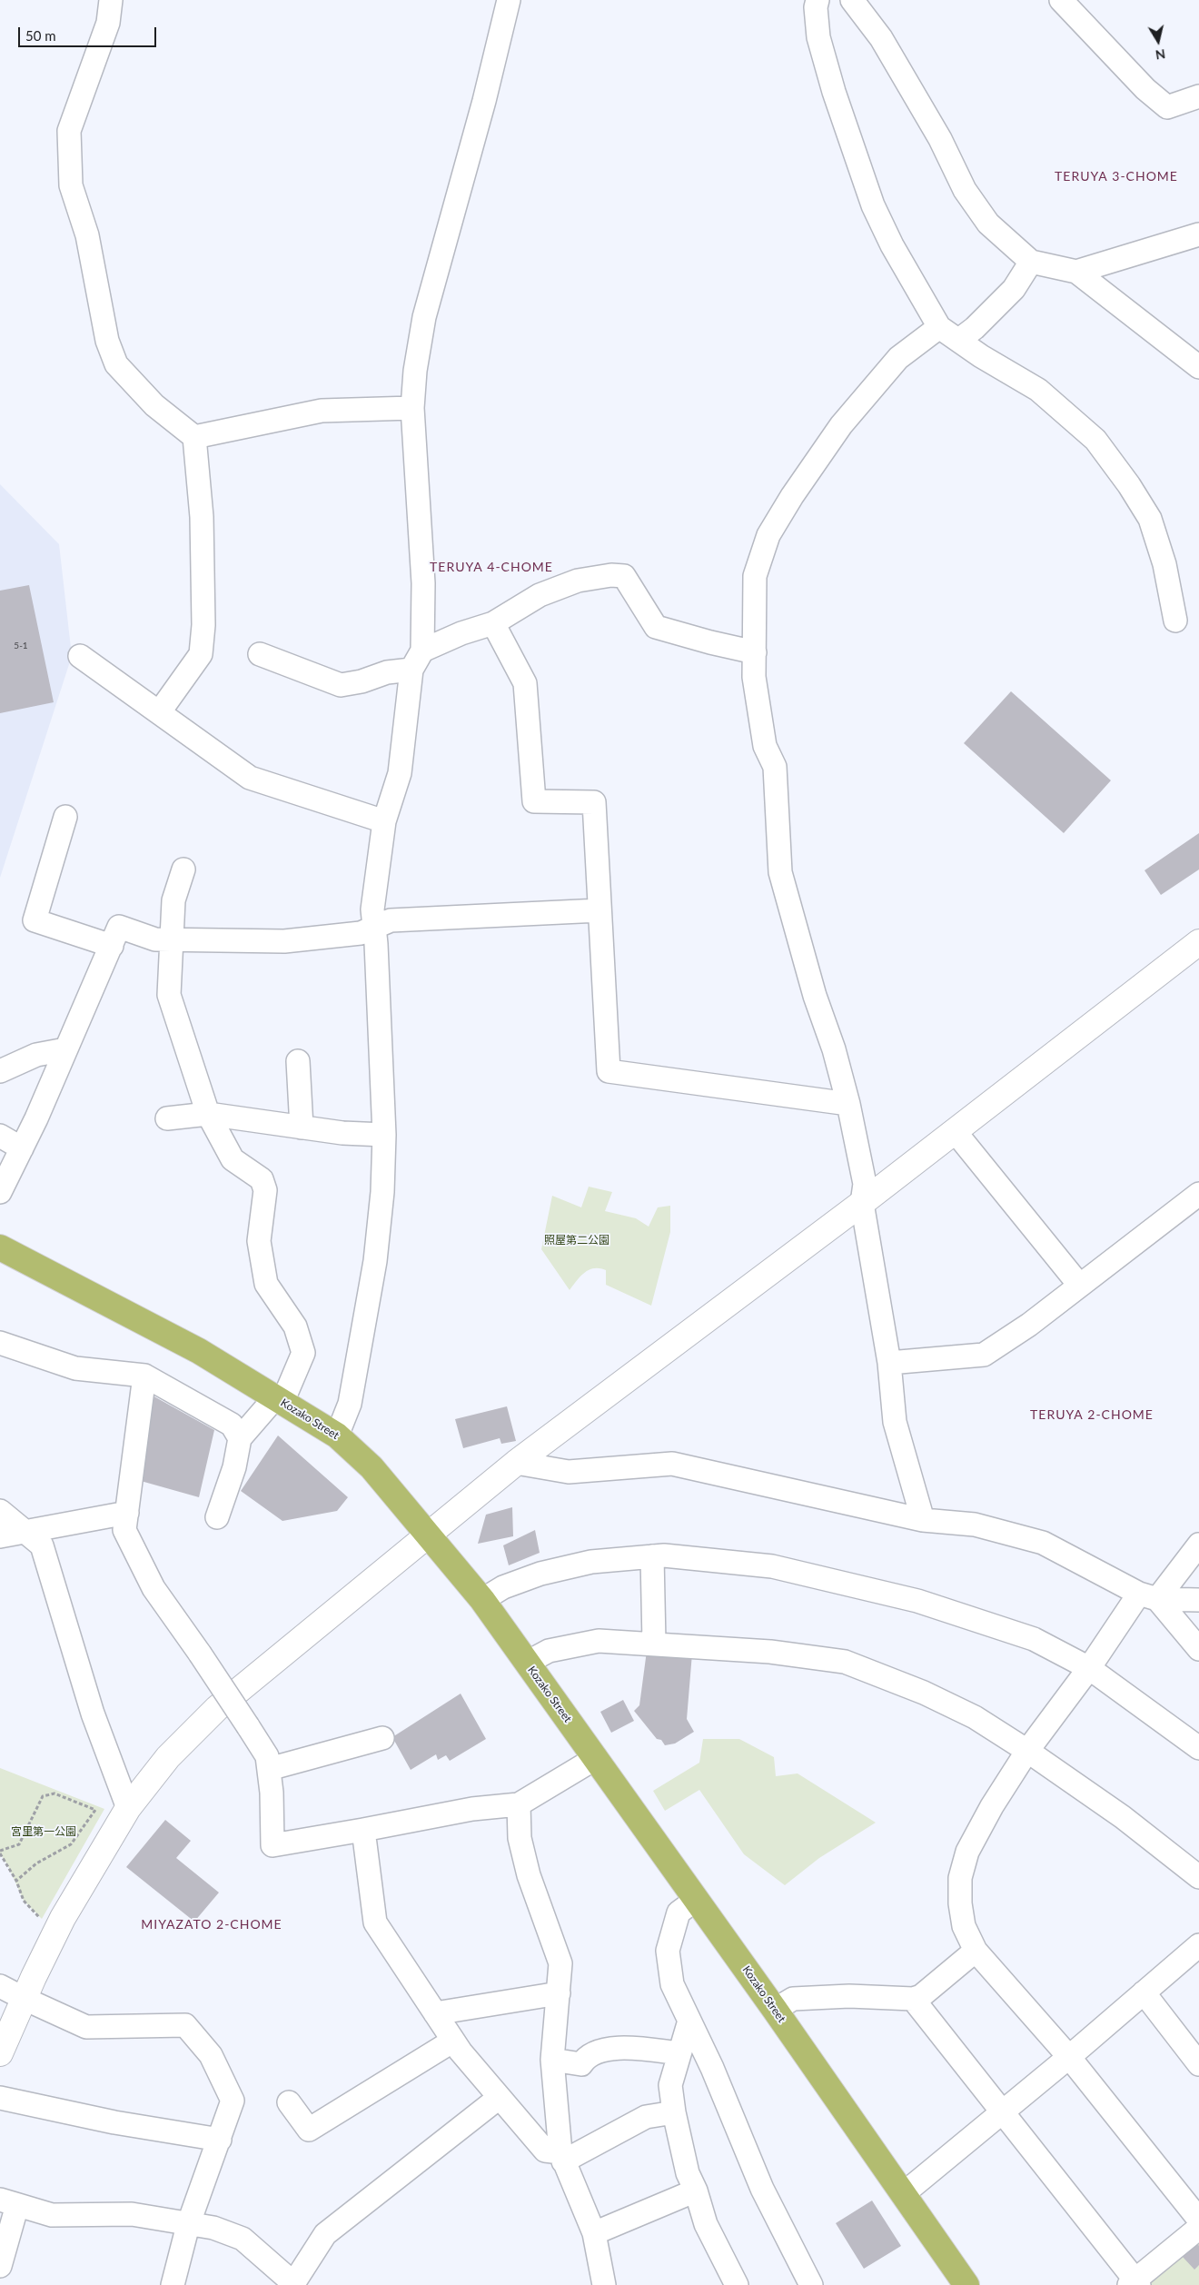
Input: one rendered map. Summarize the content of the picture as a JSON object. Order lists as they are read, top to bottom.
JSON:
{
  "streets": {
    "highway": ["Kozako Street"]
  },
  "districts": [
    "TERUYA 3-CHOME",
    "TERUYA 4-CHOME",
    "TERUYA 2-CHOME",
    "MIYAZATO 2-CHOME"
  ],
  "parks": ["照屋第二公園", "宮里第一公園"],
  "house_numbers": ["5-1"],
  "scale_bar": "50 m",
  "north": "bottom"
}
